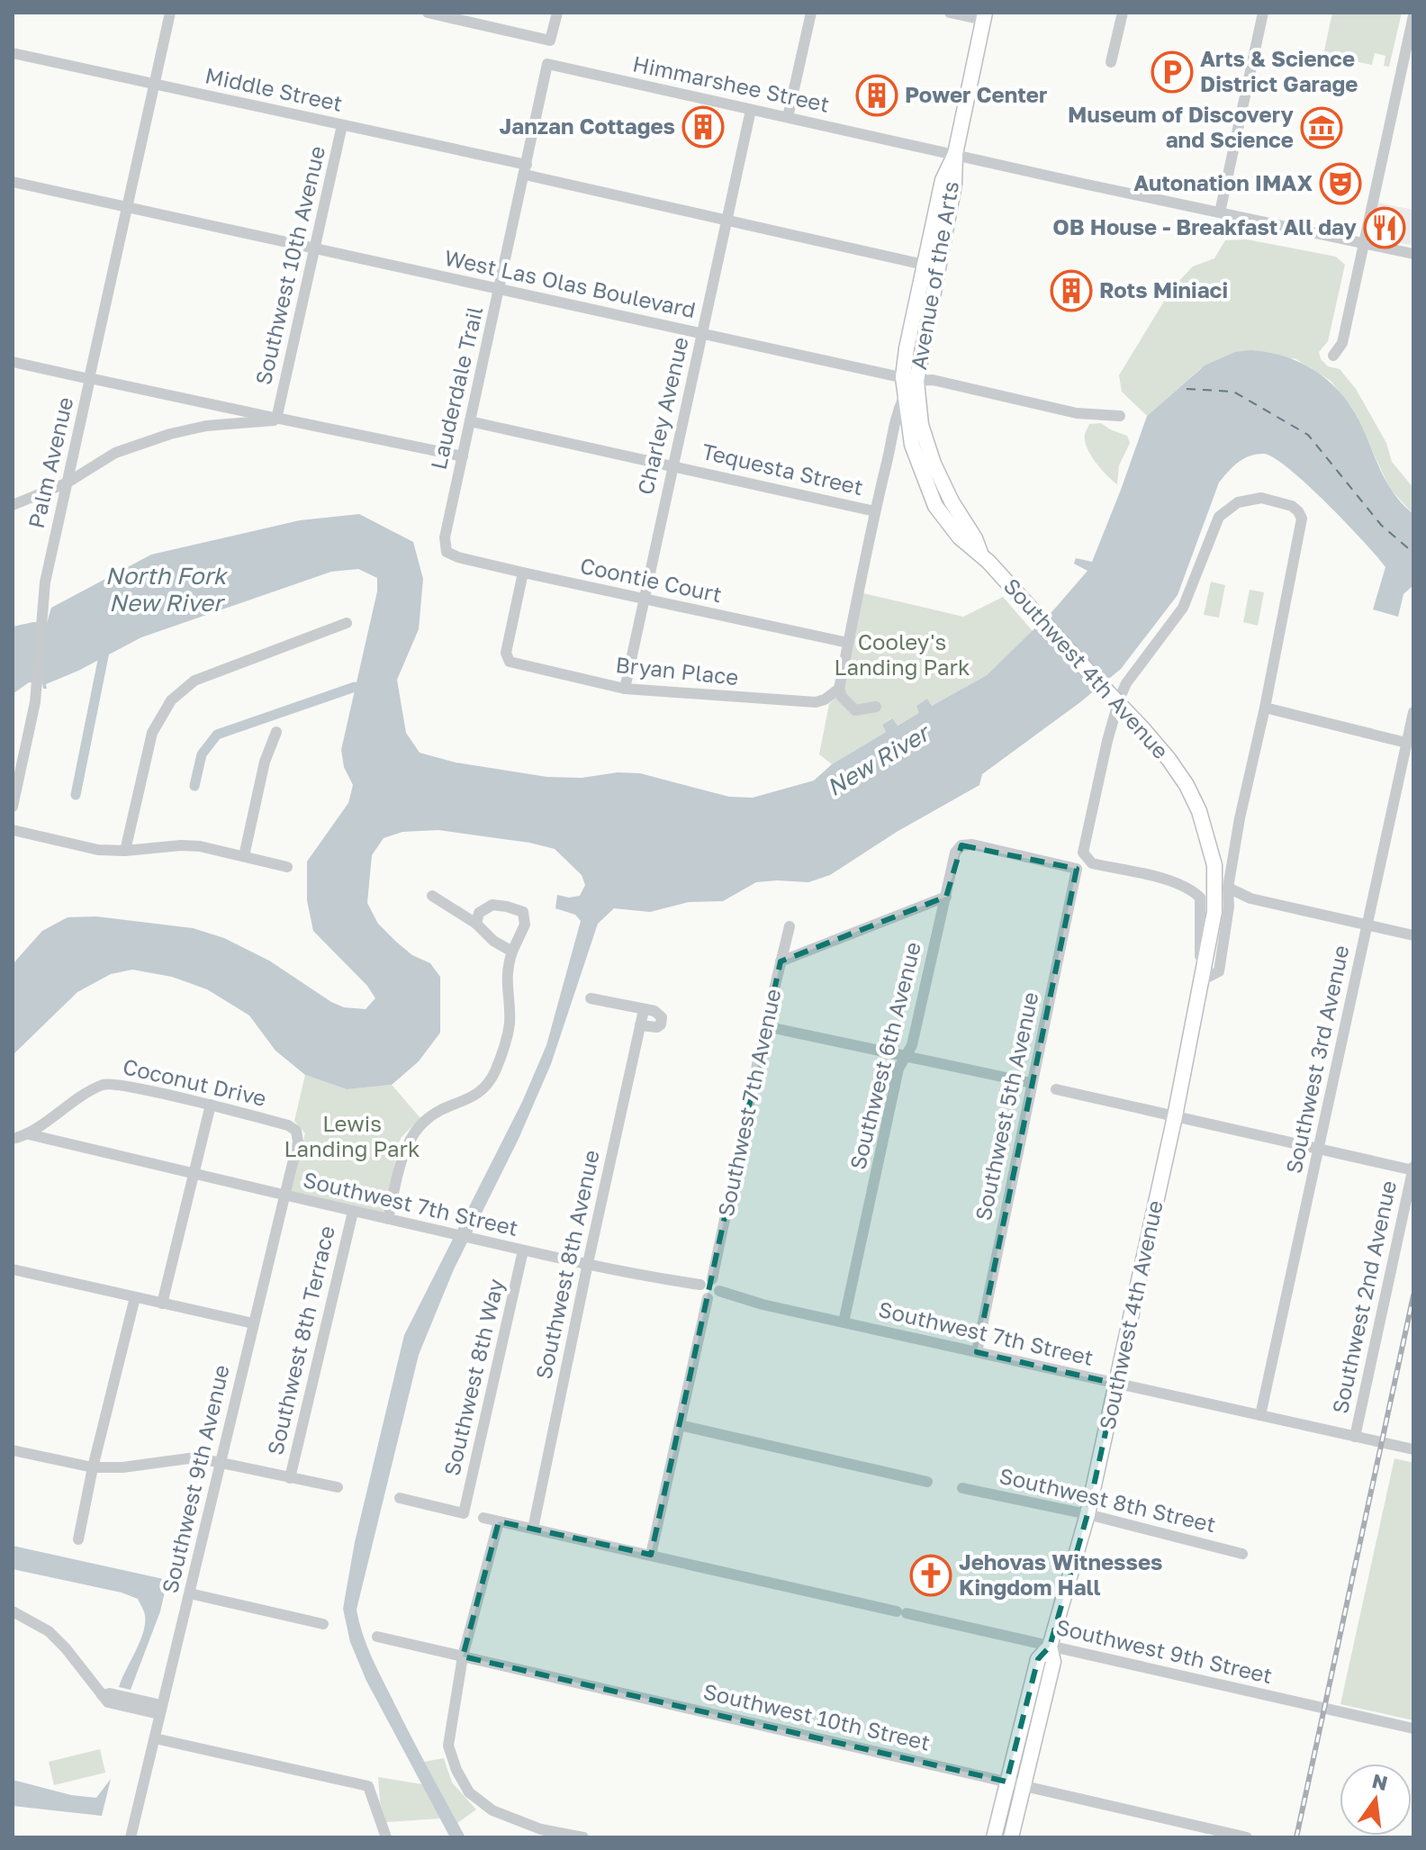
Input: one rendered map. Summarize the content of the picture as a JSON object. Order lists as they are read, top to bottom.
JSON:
{
  "streets": {
    "main road": ["Avenue of the Arts", "Southwest 4th Avenue"],
    "street": [
      "Himmarshee Street",
      "Middle Street",
      "Southwest 10th Avenue",
      "West Las Olas Boulevard",
      "Lauderdale Trail",
      "Charley Avenue",
      "Palm Avenue",
      "Tequesta Street",
      "Coontie Court",
      "Bryan Place",
      "Southwest 6th Avenue",
      "Southwest 3rd Avenue",
      "Coconut Drive",
      "Southwest 7th Avenue",
      "Southwest 5th Avenue",
      "Southwest 7th Street",
      "Southwest 8th Avenue",
      "Southwest 2nd Avenue",
      "Southwest 8th Terrace",
      "Southwest 8th Way",
      "Southwest 9th Avenue",
      "Southwest 8th Street",
      "Southwest 9th Street",
      "Southwest 10th Street"
    ]
  },
  "crossings": [
    ["Himmarshee Street", "Avenue of the Arts"],
    ["Himmarshee Street", "Lauderdale Trail"],
    ["Himmarshee Street", "Charley Avenue"],
    ["Middle Street", "Southwest 10th Avenue"],
    ["Middle Street", "Avenue of the Arts"],
    ["Middle Street", "Lauderdale Trail"],
    ["Middle Street", "Charley Avenue"],
    ["Middle Street", "Palm Avenue"],
    ["Southwest 10th Avenue", "West Las Olas Boulevard"],
    ["Avenue of the Arts", "West Las Olas Boulevard"],
    ["Avenue of the Arts", "Southwest 4th Avenue"],
    ["West Las Olas Boulevard", "Lauderdale Trail"],
    ["West Las Olas Boulevard", "Charley Avenue"],
    ["West Las Olas Boulevard", "Palm Avenue"],
    ["West Las Olas Boulevard", "Southwest 4th Avenue"],
    ["Lauderdale Trail", "Tequesta Street"],
    ["Lauderdale Trail", "Coontie Court"],
    ["Charley Avenue", "Tequesta Street"],
    ["Charley Avenue", "Coontie Court"],
    ["Charley Avenue", "Bryan Place"],
    ["Coontie Court", "Bryan Place"],
    ["Southwest 4th Avenue", "Southwest 7th Street"],
    ["Southwest 4th Avenue", "Southwest 8th Street"],
    ["Southwest 4th Avenue", "Southwest 9th Street"],
    ["Southwest 4th Avenue", "Southwest 10th Street"],
    ["Southwest 6th Avenue", "Southwest 5th Avenue"],
    ["Southwest 6th Avenue", "Southwest 7th Street"],
    ["Southwest 3rd Avenue", "Southwest 7th Street"],
    ["Coconut Drive", "Southwest 7th Street"],
    ["Coconut Drive", "Southwest 9th Avenue"],
    ["Southwest 7th Avenue", "Southwest 7th Street"],
    ["Southwest 5th Avenue", "Southwest 7th Street"],
    ["Southwest 7th Street", "Southwest 8th Avenue"],
    ["Southwest 7th Street", "Southwest 2nd Avenue"],
    ["Southwest 7th Street", "Southwest 8th Terrace"],
    ["Southwest 7th Street", "Southwest 8th Way"],
    ["Southwest 7th Street", "Southwest 9th Avenue"],
    ["Southwest 8th Avenue", "Southwest 9th Street"]
  ],
  "water": ["North Fork New River", "New River"],
  "parks": ["Cooley's Landing Park", "Lewis Landing Park"],
  "places": {
    "parking": ["Arts & Science District Garage"],
    "building": ["Power Center", "Janzan Cottages", "Rots Miniaci"],
    "museum": ["Museum of Discovery and Science"],
    "theatre": ["Autonation IMAX"],
    "restaurant": ["OB House - Breakfast All day"],
    "church": ["Jehovas Witnesses Kingdom Hall"]
  },
  "north": "top"
}
